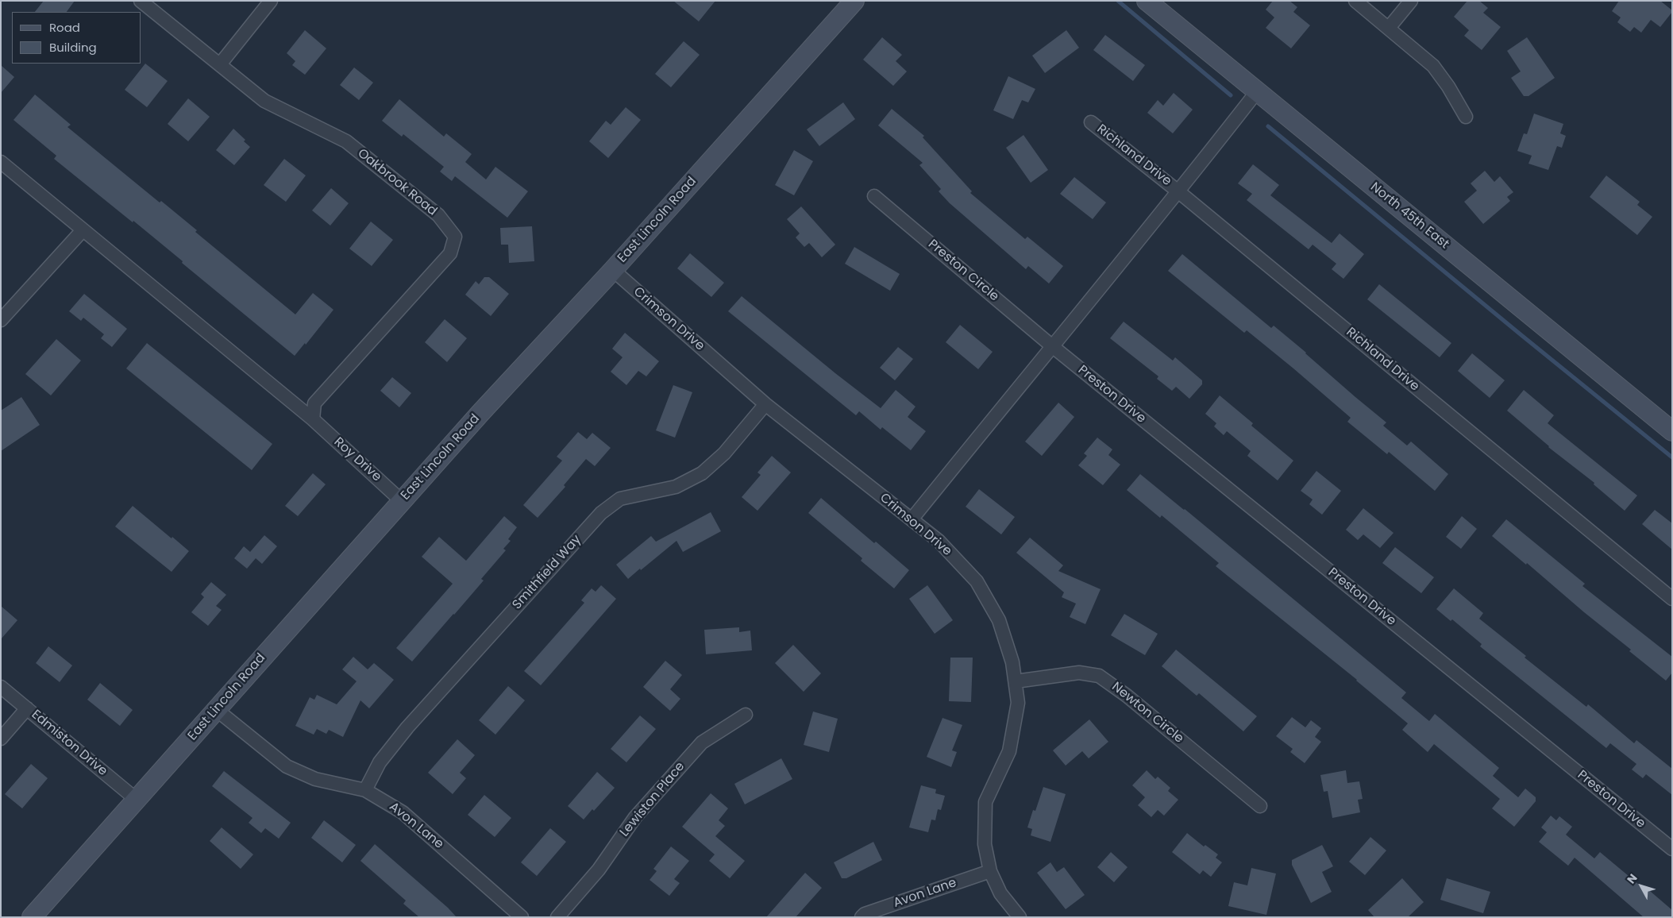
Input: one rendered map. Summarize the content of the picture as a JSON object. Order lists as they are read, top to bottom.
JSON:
{
  "streets": {
    "main road": ["North 45th East", "East Lincoln Road"],
    "street": [
      "Richland Drive",
      "Oakbrook Road",
      "Preston Circle",
      "Crimson Drive",
      "Preston Drive",
      "Roy Drive",
      "Smithfield Way",
      "Newton Circle",
      "Edmiston Drive",
      "Lewiston Place",
      "Avon Lane"
    ]
  },
  "crossings": [
    ["Oakbrook Road", "Roy Drive"],
    ["East Lincoln Road", "Crimson Drive"],
    ["East Lincoln Road", "Roy Drive"],
    ["East Lincoln Road", "Edmiston Drive"],
    ["East Lincoln Road", "Avon Lane"],
    ["Preston Circle", "Preston Drive"],
    ["Crimson Drive", "Smithfield Way"],
    ["Crimson Drive", "Newton Circle"],
    ["Crimson Drive", "Avon Lane"],
    ["Smithfield Way", "Avon Lane"]
  ],
  "legend": ["Road", "Building"],
  "north": "top left"
}
